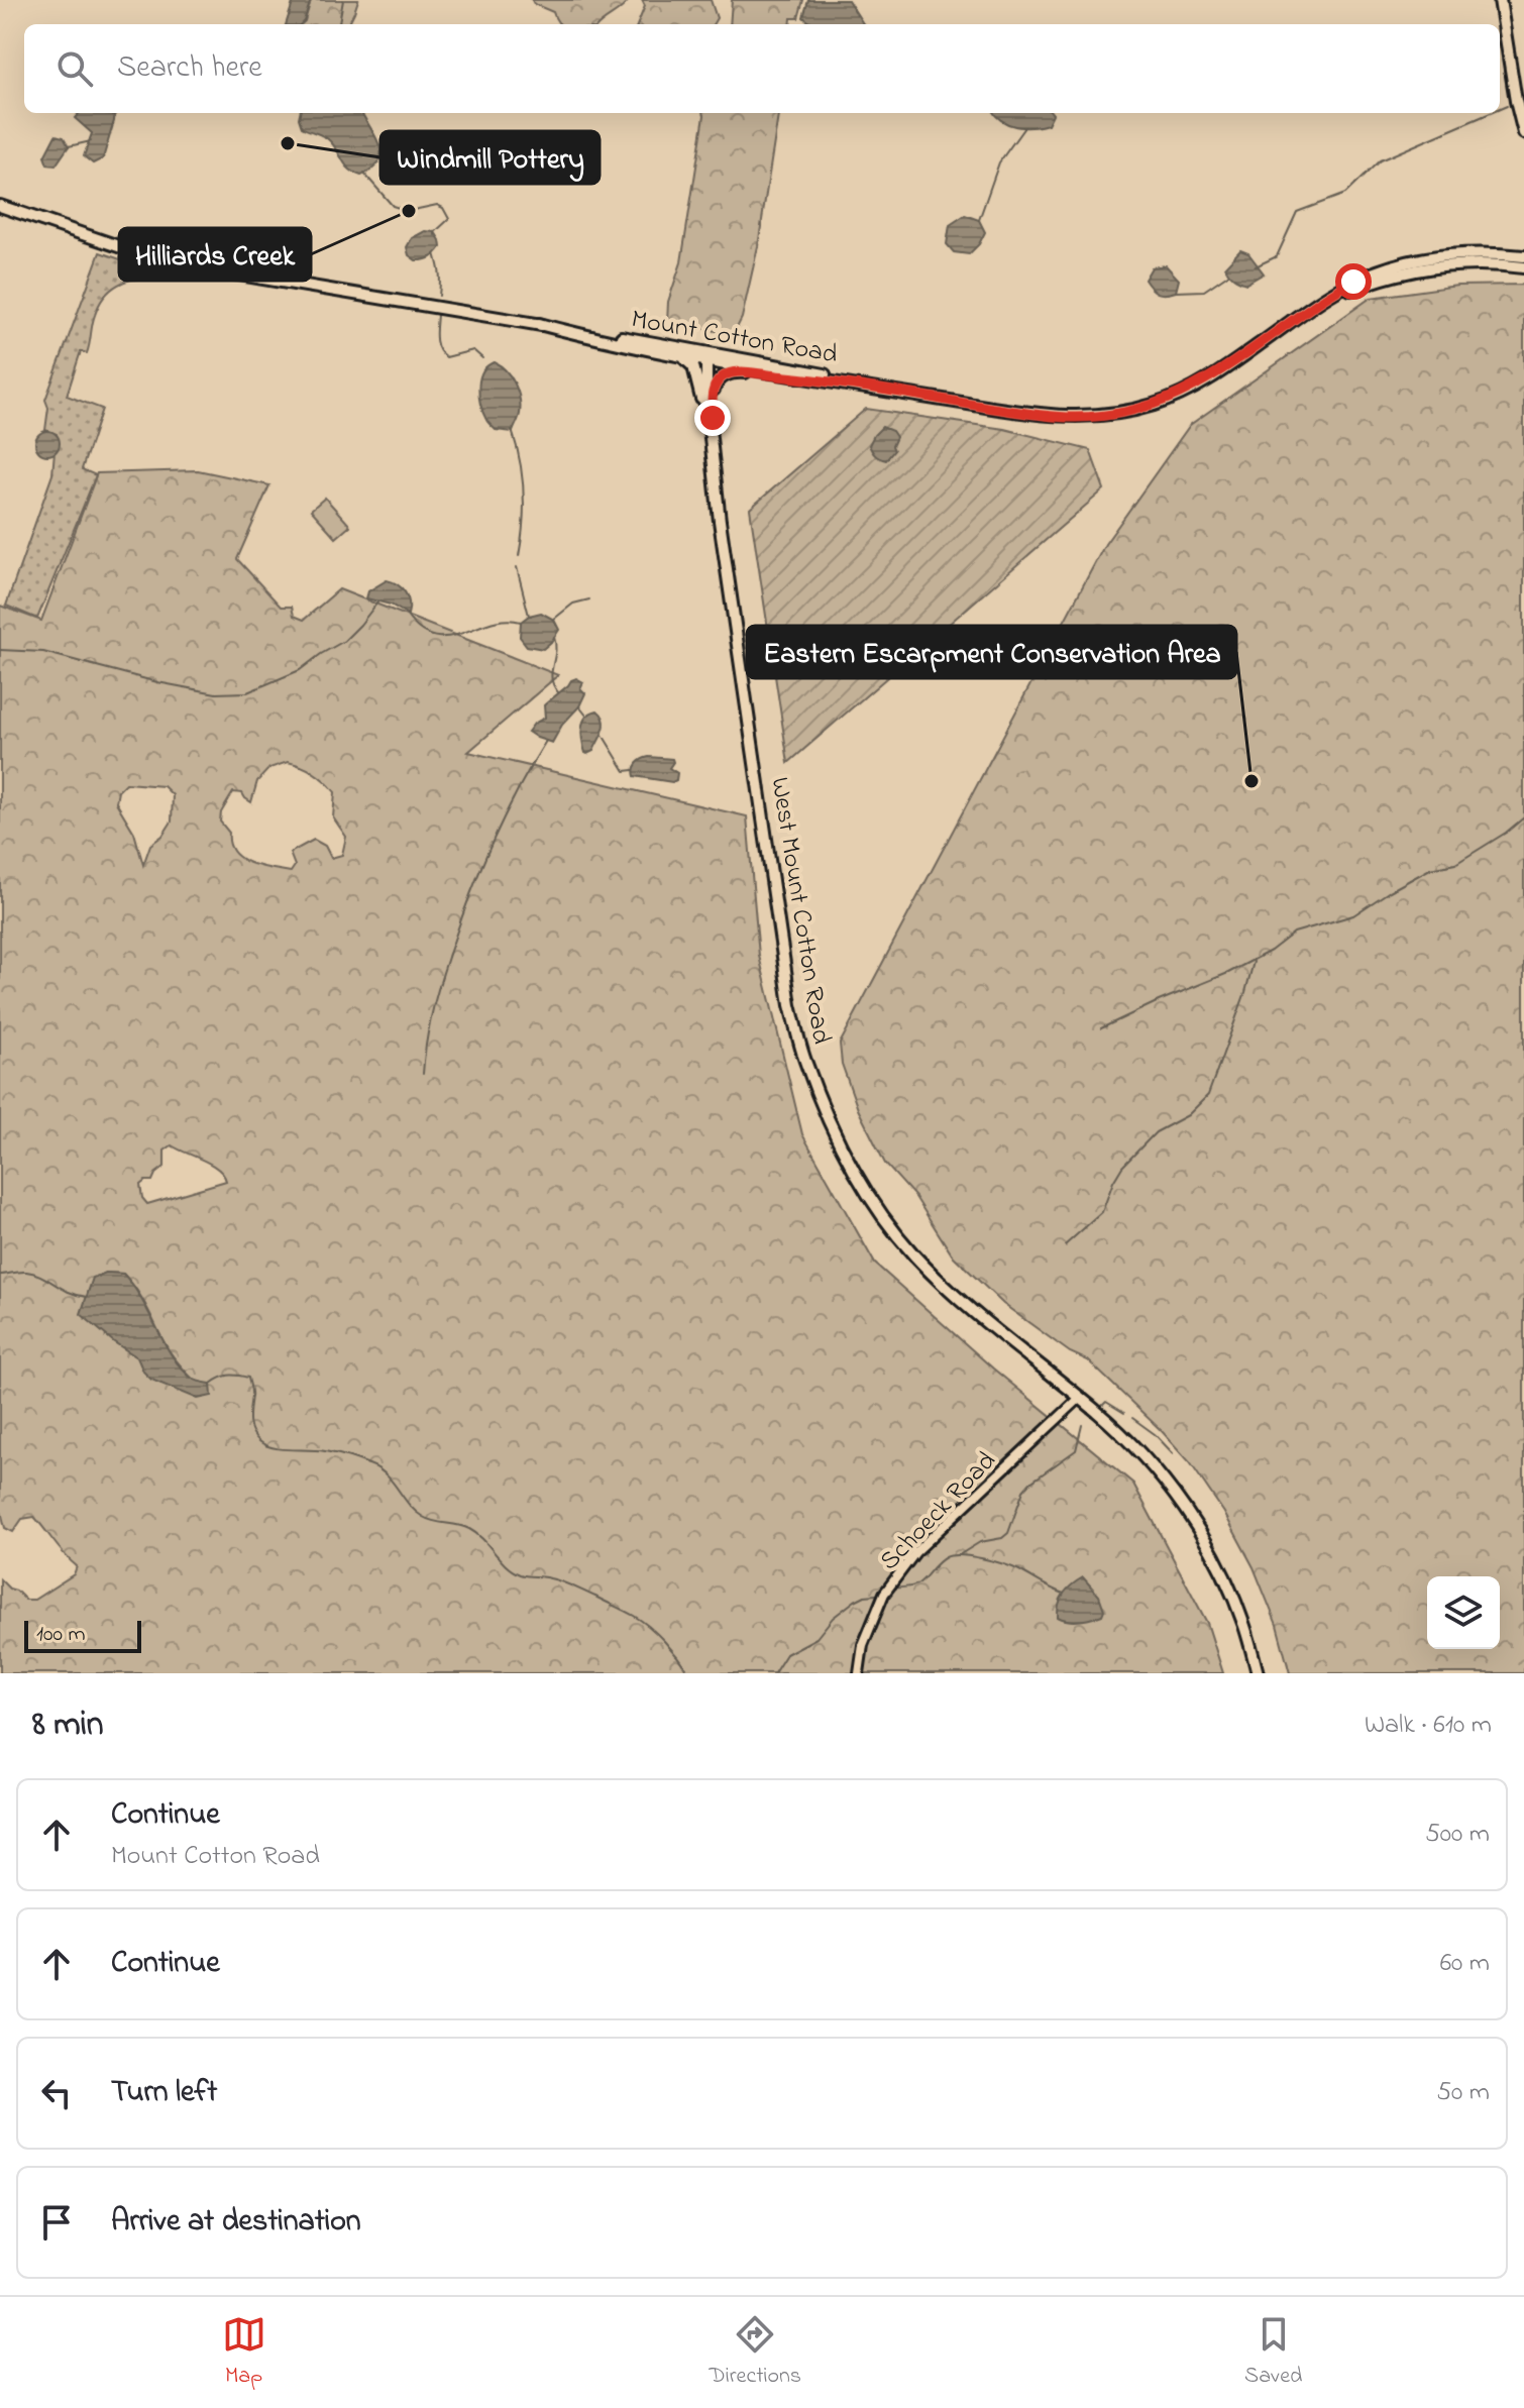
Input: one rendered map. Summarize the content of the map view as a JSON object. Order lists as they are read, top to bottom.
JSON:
{
  "streets": {
    "main road": ["Mount Cotton Road", "West Mount Cotton Road"],
    "street": ["Schoeck Road"]
  },
  "crossings": [
    ["West Mount Cotton Road", "Schoeck Road"]
  ],
  "places": ["Windmill Pottery", "Hilliards Creek", "Eastern Escarpment Conservation Area"],
  "scale_bar": "100 m",
  "page": {
    "search": "Search here",
    "scale": "100 m",
    "heading": ["8 min", "Walk · 610 m"],
    "list": [
      ["Continue", "Mount Cotton Road", "500 m"],
      ["Continue", "60 m"],
      ["Turn left", "50 m"],
      "Arrive at destination"
    ],
    "nav": ["Map", "Directions", "Saved"]
  }
}
